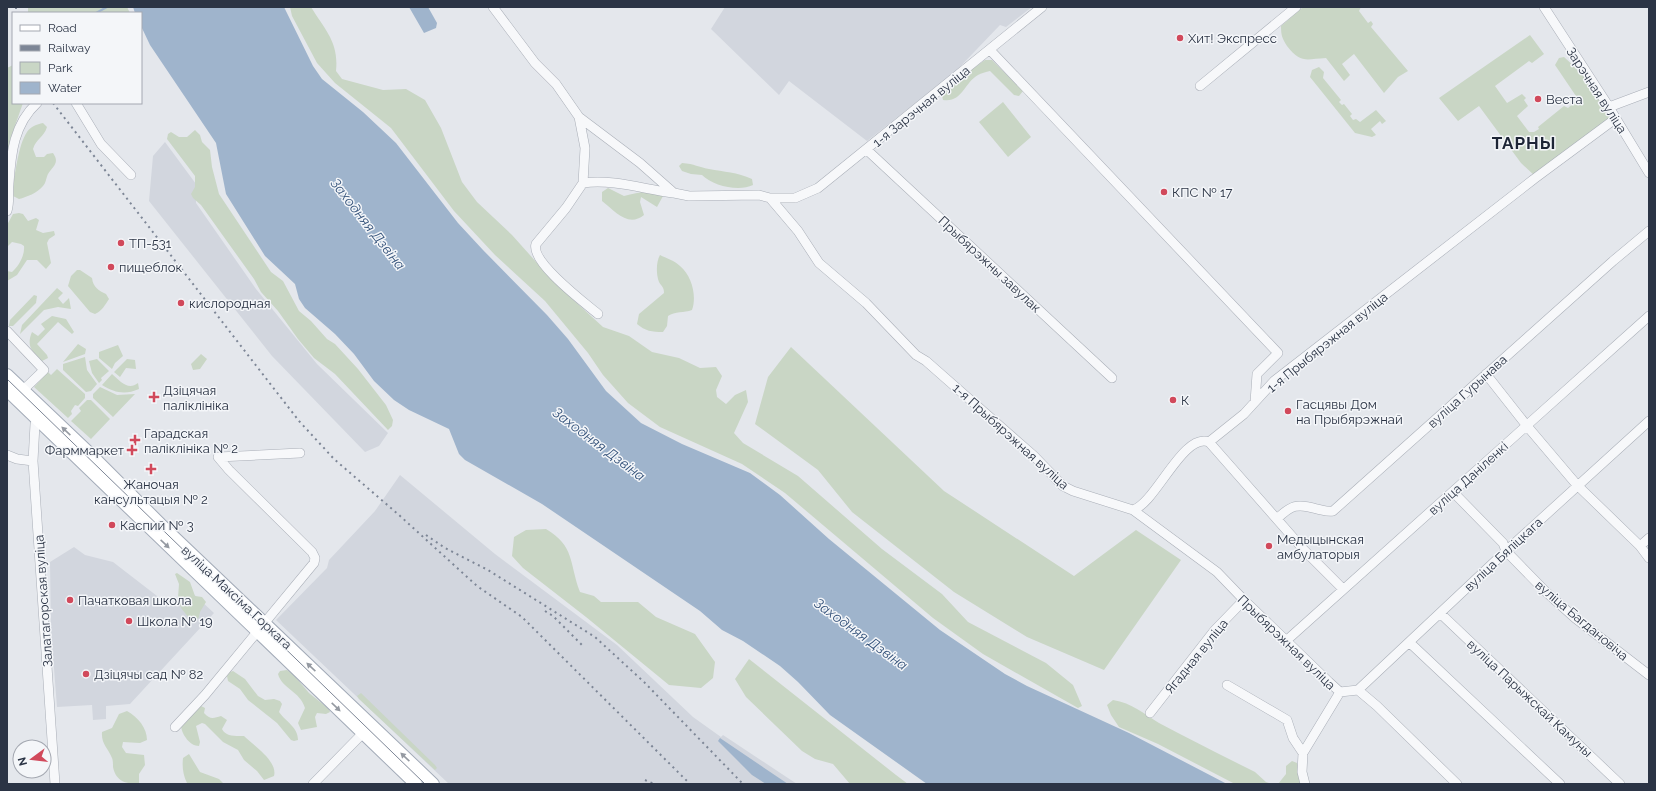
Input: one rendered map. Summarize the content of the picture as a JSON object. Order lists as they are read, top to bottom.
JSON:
{
  "streets": {
    "main road": ["вуліца Максіма Горкага"],
    "street": [
      "Зарэчная вуліца",
      "1-я Зарэчная вуліца",
      "Прыбярэжны завулак",
      "1-я Прыбярэжная вуліца",
      "вуліца Гурынава",
      "вуліца Даніленкі",
      "вуліца Бяліцкага",
      "Залатагорская вуліца",
      "вуліца Багдановіча",
      "Прыбярэжная вуліца",
      "Ягадная вуліца",
      "вуліца Парыжскай Камуны"
    ]
  },
  "crossings": [
    ["Зарэчная вуліца", "1-я Прыбярэжная вуліца"],
    ["1-я Зарэчная вуліца", "Прыбярэжны завулак"],
    ["1-я Зарэчная вуліца", "1-я Прыбярэжная вуліца"],
    ["1-я Прыбярэжная вуліца", "Прыбярэжная вуліца"],
    ["вуліца Даніленкі", "вуліца Багдановіча"],
    ["вуліца Даніленкі", "Прыбярэжная вуліца"],
    ["вуліца Бяліцкага", "вуліца Багдановіча"],
    ["вуліца Бяліцкага", "Прыбярэжная вуліца"],
    ["вуліца Бяліцкага", "вуліца Парыжскай Камуны"],
    ["вуліца Максіма Горкага", "Залатагорская вуліца"],
    ["Прыбярэжная вуліца", "Ягадная вуліца"]
  ],
  "districts": ["ТАРНЫ"],
  "water": ["Заходняя Дзвіна"],
  "places": {
    "other": [
      "Хит! Экспресс",
      "Веста",
      "КПС № 17",
      "ТП-531",
      "пищеблок",
      "кислородная",
      "К",
      "Гасцявы Дом на Прыбярэжнай",
      "Каспий № 3",
      "Медыцынская амбулаторыя",
      "Пачатковая школа",
      "Школа № 19",
      "Дзіцячы сад № 82"
    ],
    "health": [
      "Дзіцячая паліклініка",
      "Гарадская паліклініка № 2",
      "Фарммаркет",
      "Жаночая кансультацыя № 2"
    ]
  },
  "legend": [
    "Road",
    "Railway",
    "Park",
    "Water"
  ],
  "north": "left"
}
